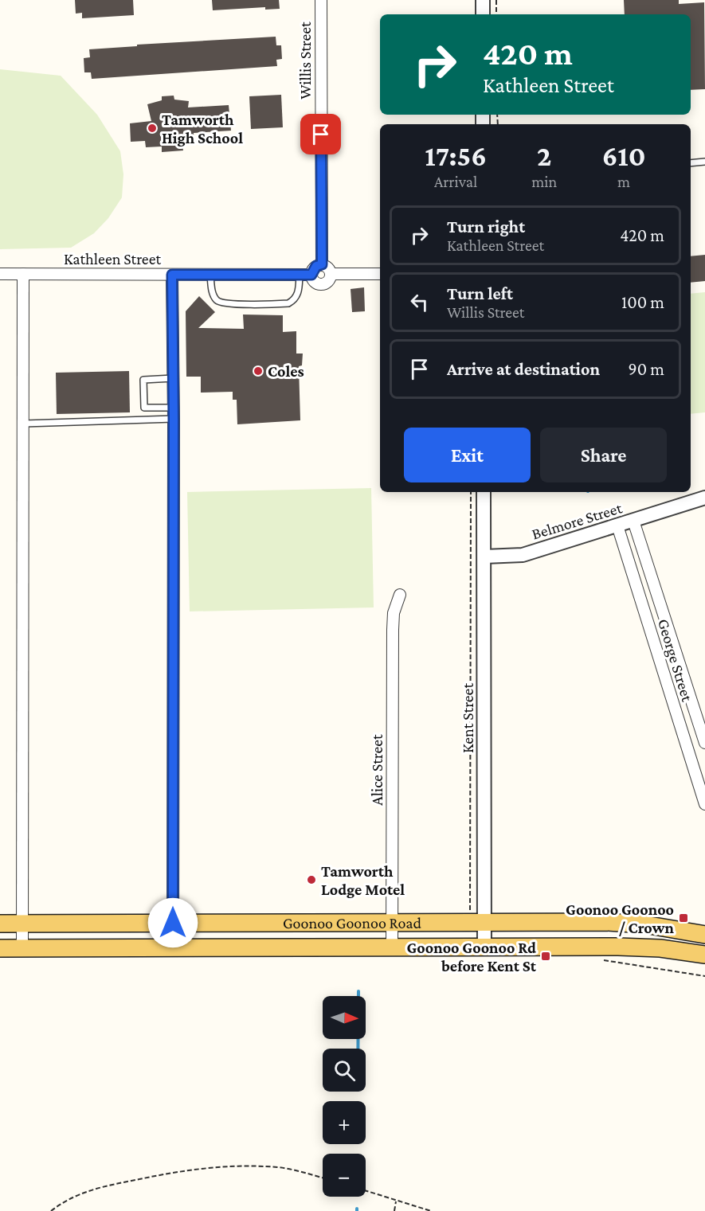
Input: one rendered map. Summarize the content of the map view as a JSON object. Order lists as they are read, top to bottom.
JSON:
{
  "streets": {
    "main road": ["Goonoo Goonoo Road"],
    "street": [
      "Willis Street",
      "Kathleen Street",
      "Belmore Street",
      "George Street",
      "Kent Street",
      "Alice Street"
    ]
  },
  "crossings": [
    ["Willis Street", "Kathleen Street"],
    ["Belmore Street", "George Street"],
    ["Belmore Street", "Kent Street"],
    ["Kent Street", "Goonoo Goonoo Road"],
    ["Alice Street", "Goonoo Goonoo Road"]
  ],
  "places": {
    "other": ["Tamworth High School", "Coles", "Tamworth Lodge Motel"],
    "transit": ["Goonoo Goonoo / Crown", "Goonoo Goonoo Rd before Kent St"]
  },
  "north": "right",
  "page": {
    "turn": ["420 m", "Kathleen Street"],
    "eta": [
      "17:56",
      "Arrival",
      "2",
      "min",
      "610",
      "m"
    ],
    "list": [
      {
        "name": "Turn right",
        "note": "Kathleen Street",
        "value": "420 m"
      },
      {
        "name": "Turn left",
        "note": "Willis Street",
        "value": "100 m"
      },
      {
        "name": "Arrive at destination",
        "value": "90 m"
      }
    ],
    "buttons": ["Exit", "Share"],
    "map_buttons": ["+", "−"]
  }
}
